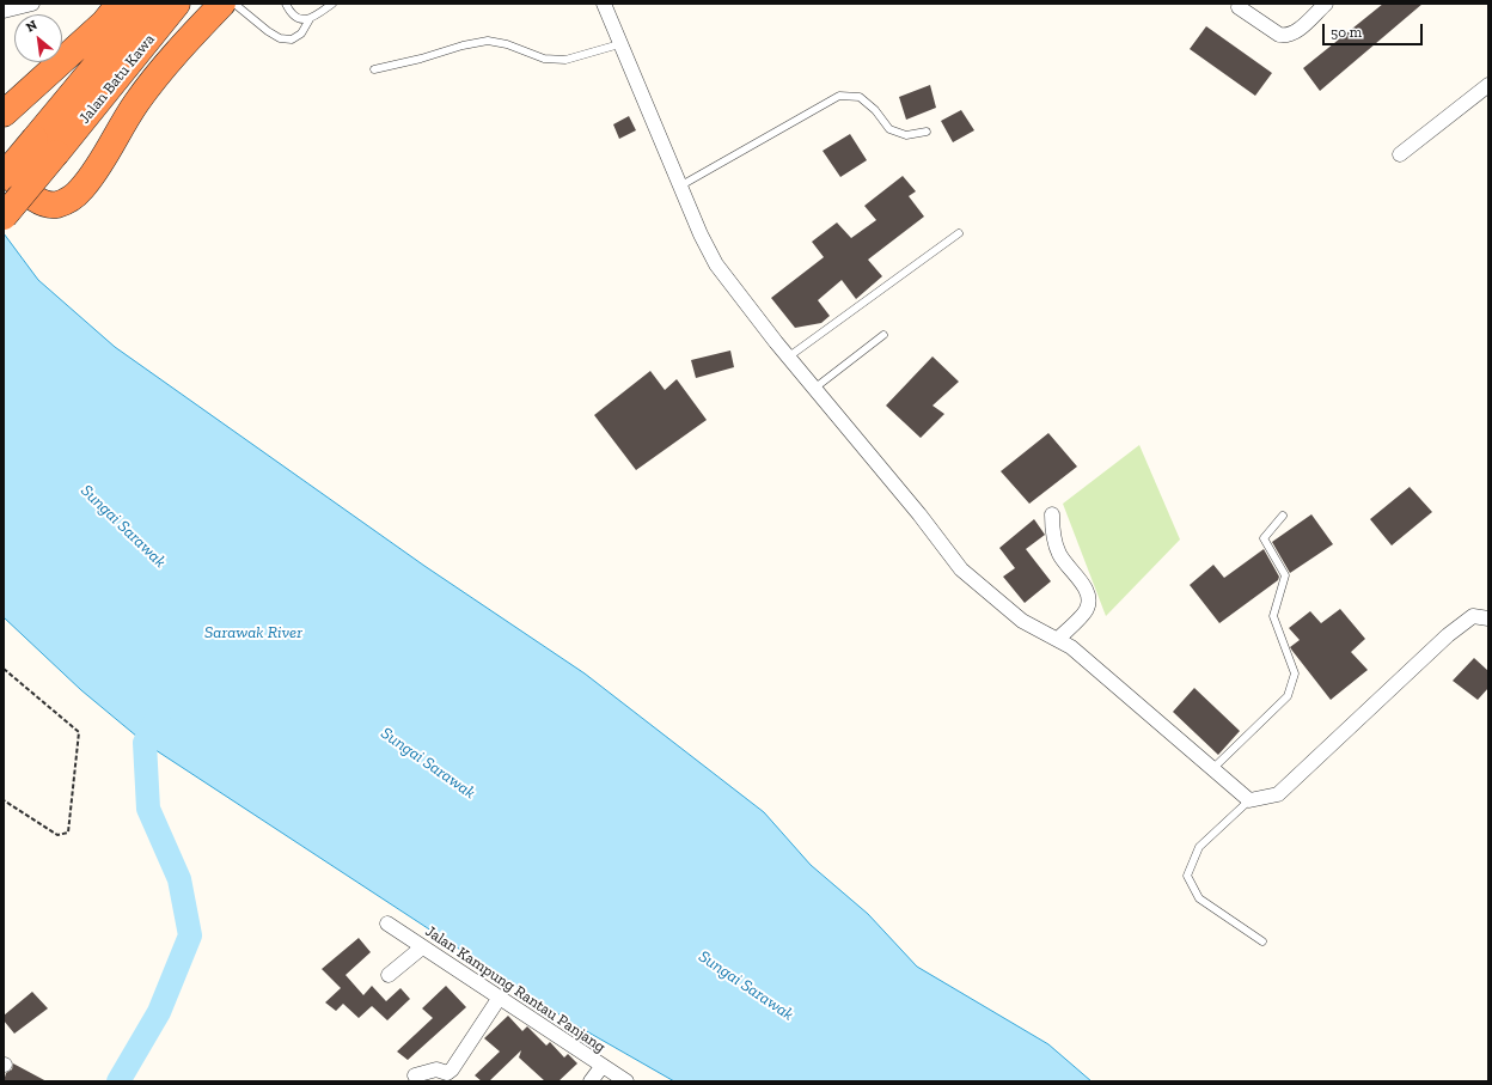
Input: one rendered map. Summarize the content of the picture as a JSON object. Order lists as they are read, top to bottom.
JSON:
{
  "streets": {
    "highway": ["Jalan Batu Kawa"],
    "street": ["Jalan Kampung Rantau Panjang"]
  },
  "water": ["Sungai Sarawak", "Sarawak River"],
  "scale_bar": "50 m",
  "north": "top left"
}
